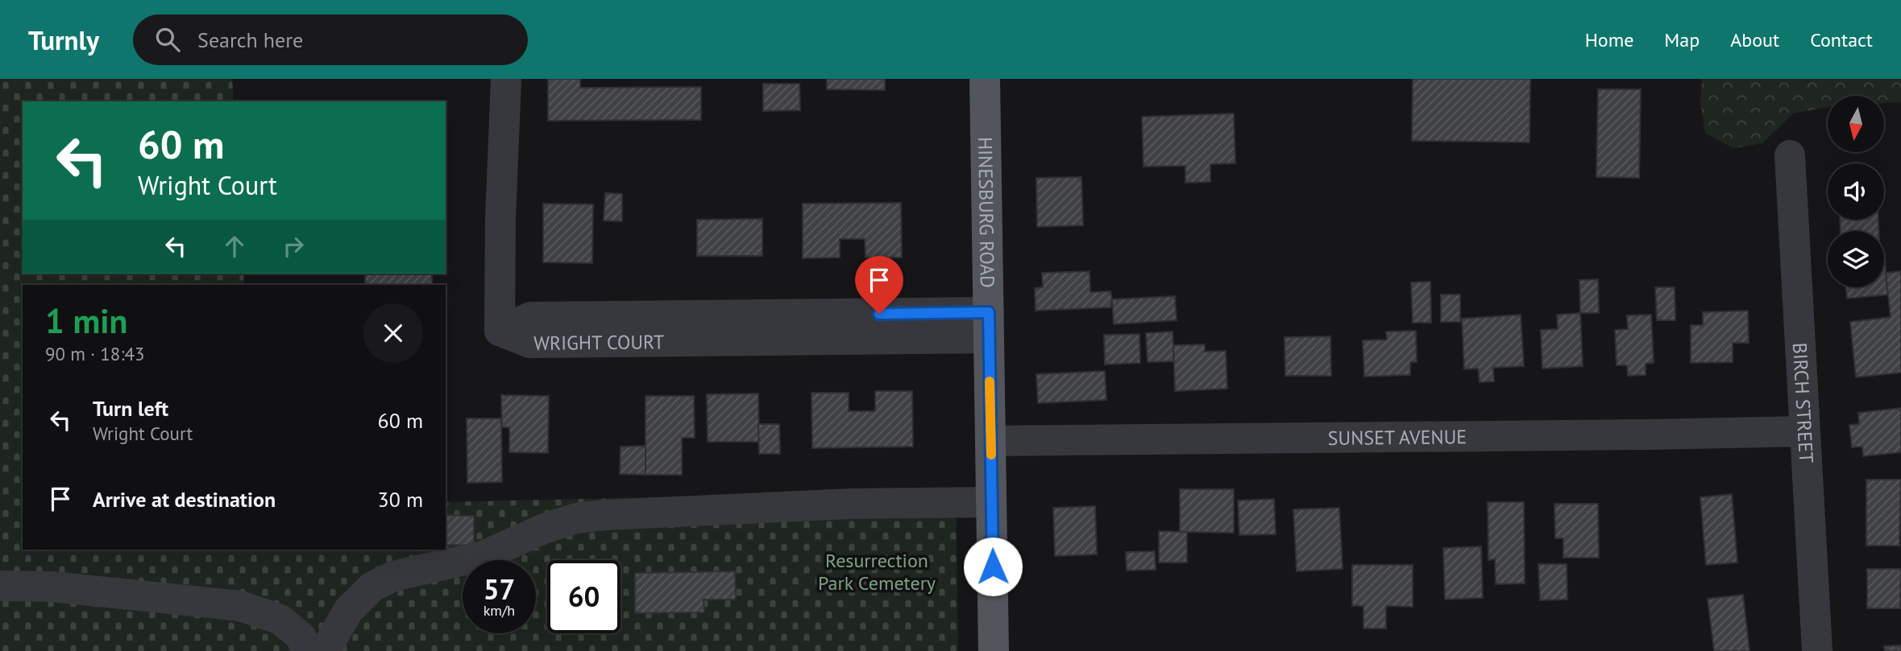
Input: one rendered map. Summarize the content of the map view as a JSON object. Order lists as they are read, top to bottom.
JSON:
{
  "streets": {
    "main road": ["HINESBURG ROAD"],
    "street": ["WRIGHT COURT", "BIRCH STREET", "SUNSET AVENUE"]
  },
  "crossings": [
    ["HINESBURG ROAD", "WRIGHT COURT"],
    ["HINESBURG ROAD", "SUNSET AVENUE"],
    ["BIRCH STREET", "SUNSET AVENUE"]
  ],
  "parks": ["Resurrection Park Cemetery"],
  "north": "bottom",
  "page": {
    "header": "Turnly",
    "search": "Search here",
    "nav": [
      "Home",
      "Map",
      "About",
      "Contact"
    ],
    "turn": ["60 m", "Wright Court"],
    "heading": ["1 min", "90 m · 18:43"],
    "list": [
      {
        "name": "Turn left",
        "note": "Wright Court",
        "value": "60 m"
      },
      {
        "name": "Arrive at destination",
        "value": "30 m"
      }
    ],
    "speed": "57 km/h",
    "limit": "60"
  }
}
